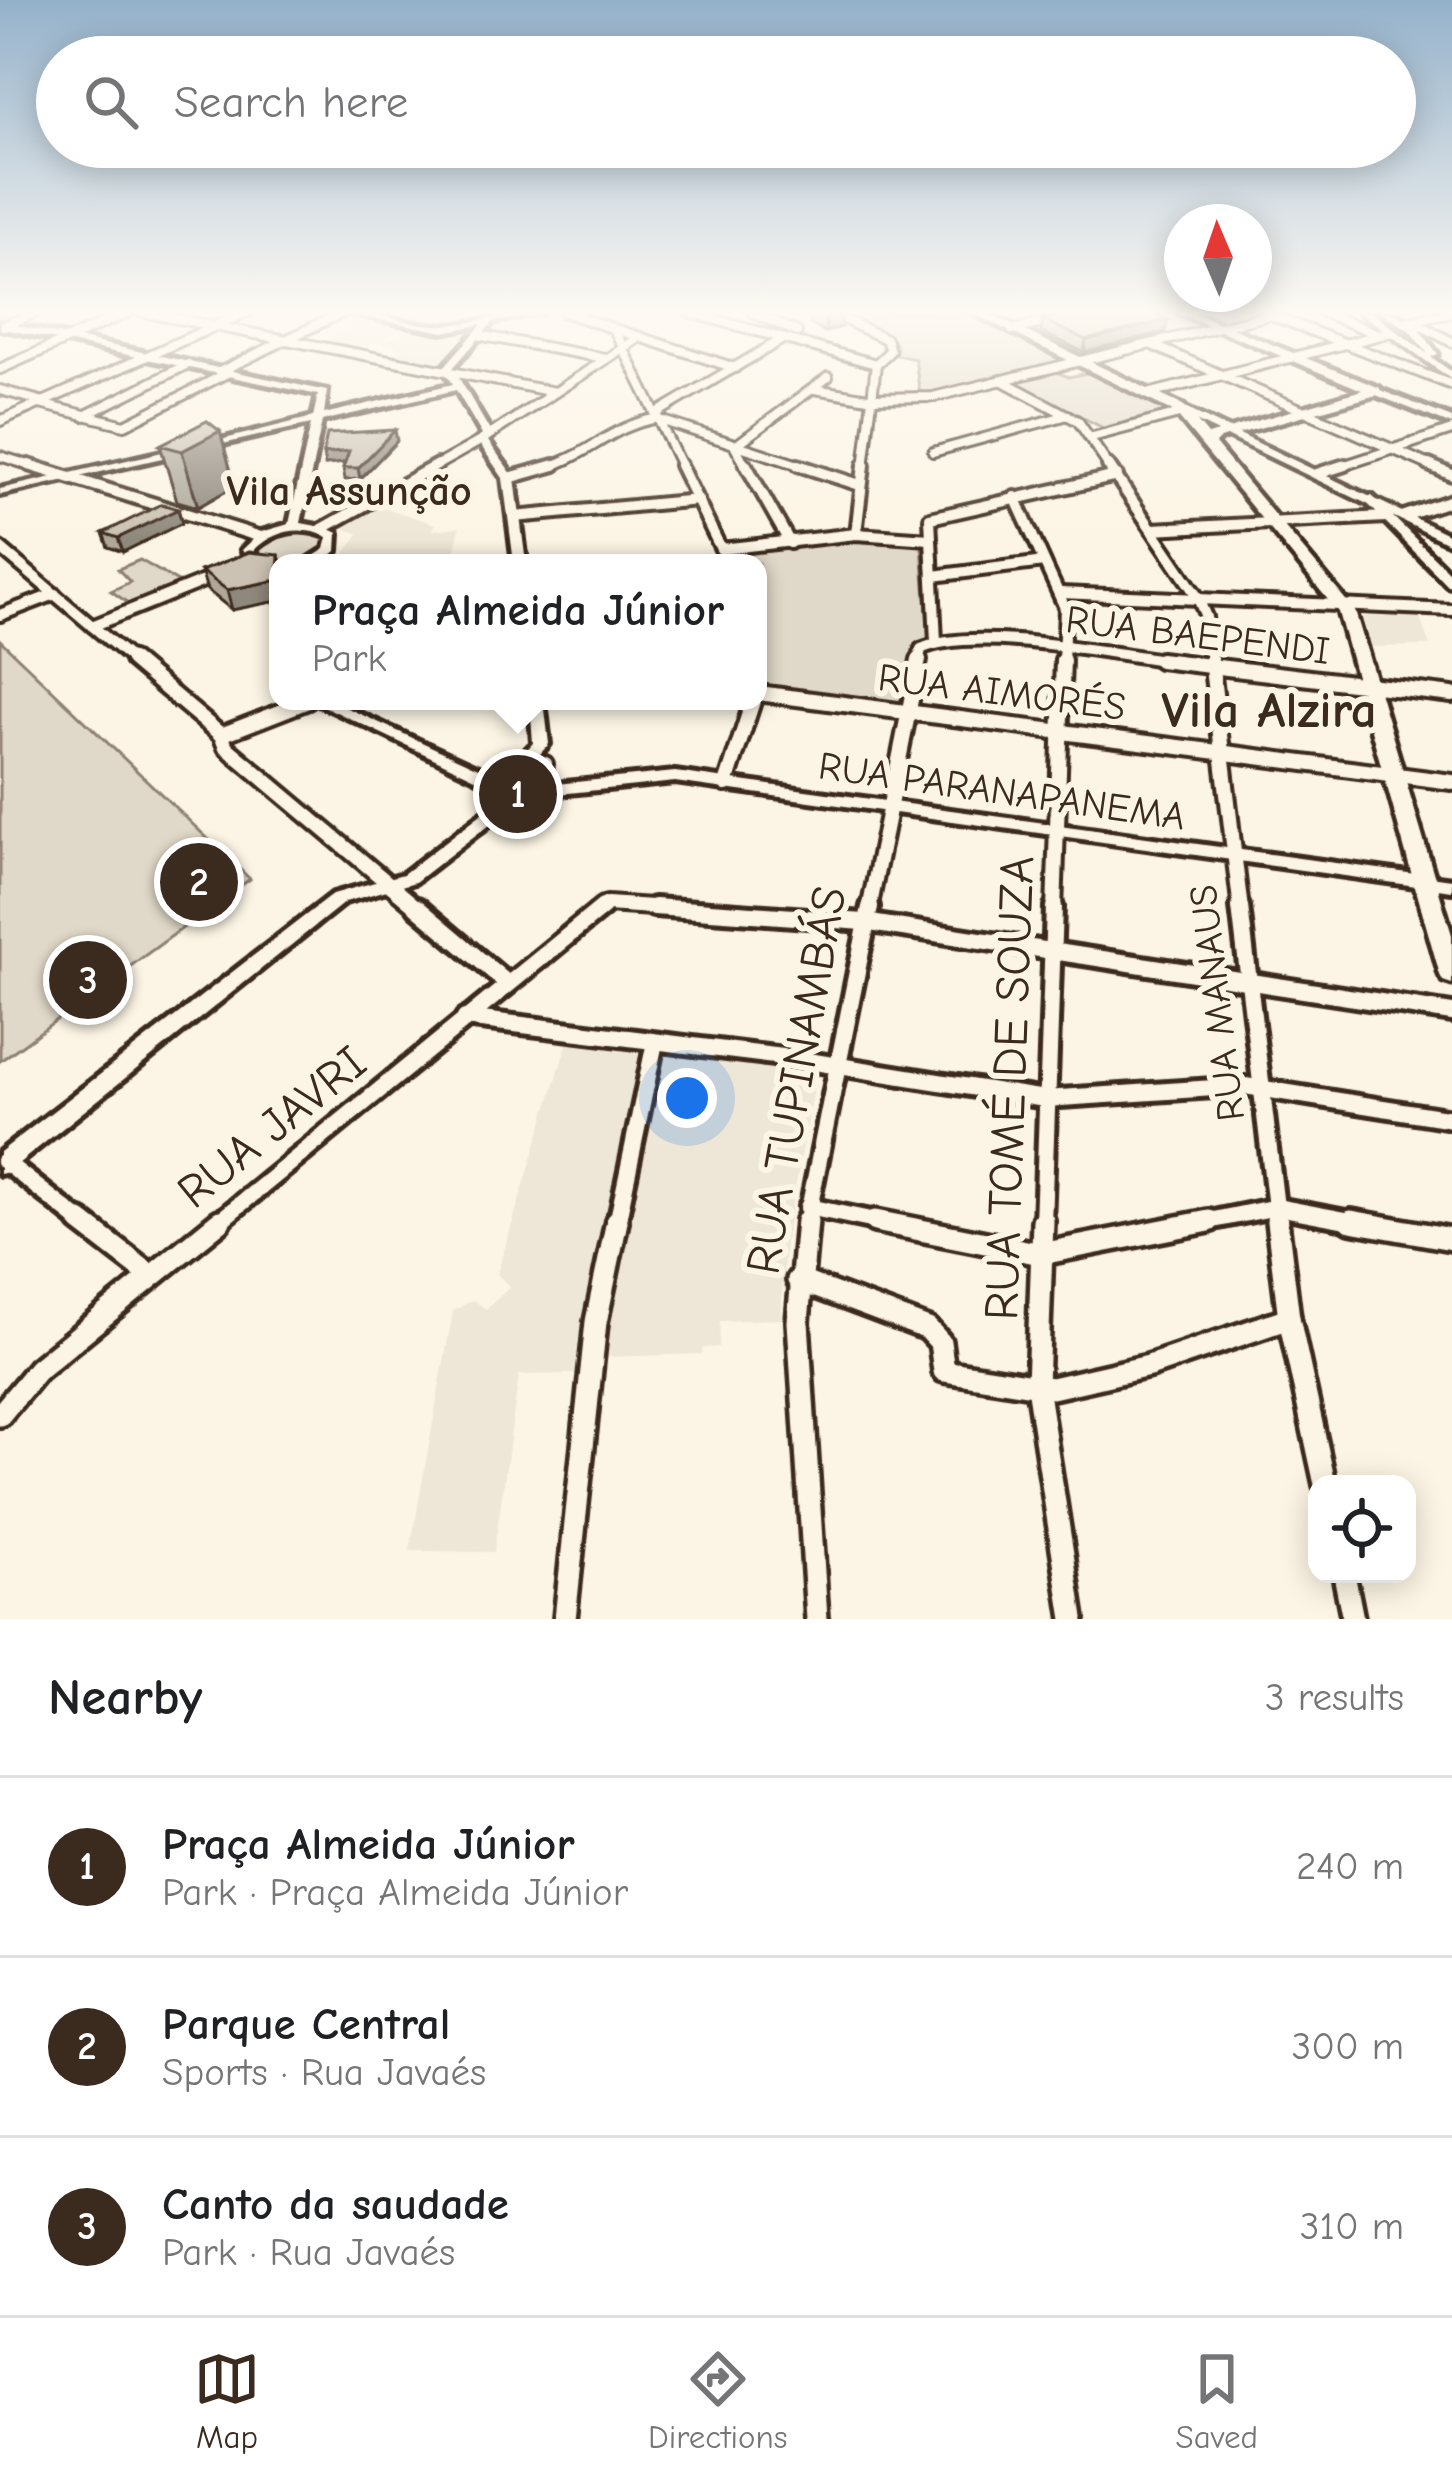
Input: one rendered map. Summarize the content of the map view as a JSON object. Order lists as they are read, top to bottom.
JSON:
{
  "streets": {
    "street": [
      "RUA BAEPENDI",
      "RUA AIMORÉS",
      "RUA PARANAPANEMA",
      "RUA MANAUS",
      "RUA TUPINAMBÁS",
      "RUA TOMÉ DE SOUZA",
      "RUA JAVRI"
    ]
  },
  "crossings": [
    ["RUA BAEPENDI", "RUA MANAUS"],
    ["RUA BAEPENDI", "RUA TUPINAMBÁS"],
    ["RUA BAEPENDI", "RUA TOMÉ DE SOUZA"],
    ["RUA AIMORÉS", "RUA MANAUS"],
    ["RUA AIMORÉS", "RUA TUPINAMBÁS"],
    ["RUA AIMORÉS", "RUA TOMÉ DE SOUZA"],
    ["RUA PARANAPANEMA", "RUA MANAUS"],
    ["RUA PARANAPANEMA", "RUA TUPINAMBÁS"],
    ["RUA PARANAPANEMA", "RUA TOMÉ DE SOUZA"],
    ["RUA TUPINAMBÁS", "RUA JAVRI"]
  ],
  "districts": ["Vila Assunção", "Vila Alzira"],
  "north": "top",
  "page": {
    "search": "Search here",
    "popup": ["Praça Almeida Júnior", "Park"],
    "pins": ["1", "2", "3"],
    "heading": ["Nearby", "3 results"],
    "list": [
      {
        "mark": "1",
        "name": "Praça Almeida Júnior",
        "note": "Park · Praça Almeida Júnior",
        "value": "240 m"
      },
      {
        "mark": "2",
        "name": "Parque Central",
        "note": "Sports · Rua Javaés",
        "value": "300 m"
      },
      {
        "mark": "3",
        "name": "Canto da saudade",
        "note": "Park · Rua Javaés",
        "value": "310 m"
      }
    ],
    "nav": ["Map", "Directions", "Saved"]
  }
}
